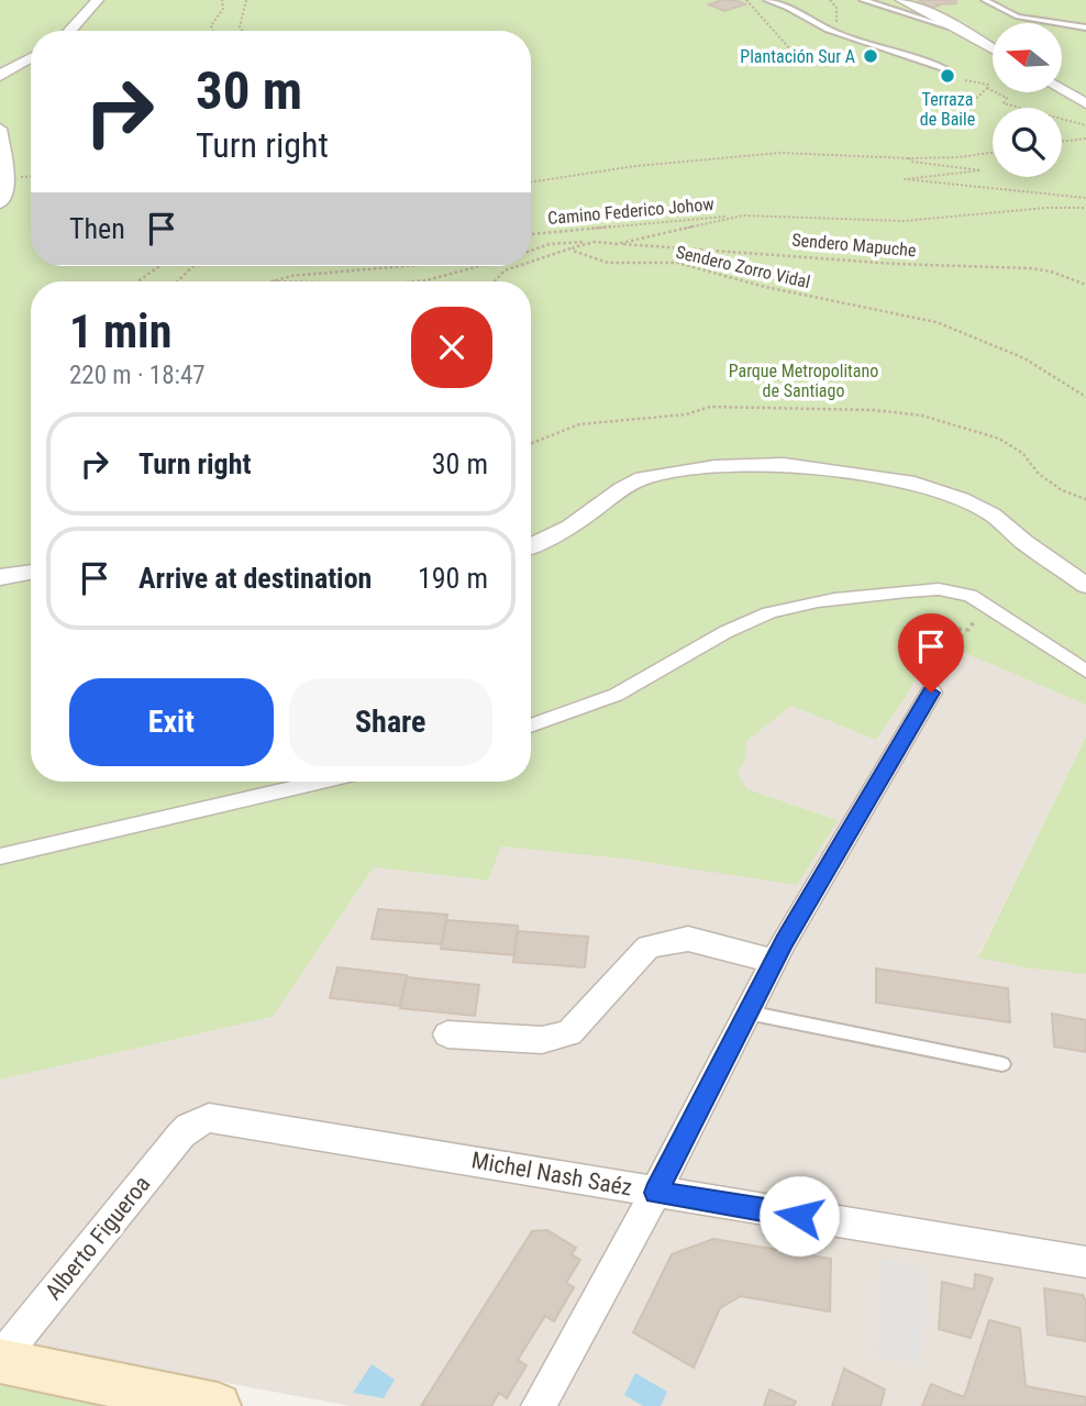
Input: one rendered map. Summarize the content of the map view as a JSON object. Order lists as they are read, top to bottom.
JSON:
{
  "streets": {
    "street": ["Michel Nash Saéz", "Alberto Figueroa"],
    "path": ["Camino Federico Johow", "Sendero Mapuche", "Sendero Zorro Vidal"]
  },
  "crossings": [
    ["Camino Federico Johow", "Sendero Zorro Vidal"],
    ["Sendero Mapuche", "Sendero Zorro Vidal"],
    ["Michel Nash Saéz", "Alberto Figueroa"]
  ],
  "parks": ["Parque Metropolitano de Santiago"],
  "places": ["Plantación Sur A", "Terraza de Baile"],
  "north": "left",
  "page": {
    "turn": ["30 m", "Turn right"],
    "then": "Then",
    "heading": ["1 min", "220 m · 18:47"],
    "list": [
      {
        "name": "Turn right",
        "value": "30 m"
      },
      {
        "name": "Arrive at destination",
        "value": "190 m"
      }
    ],
    "buttons": ["Exit", "Share"]
  }
}
